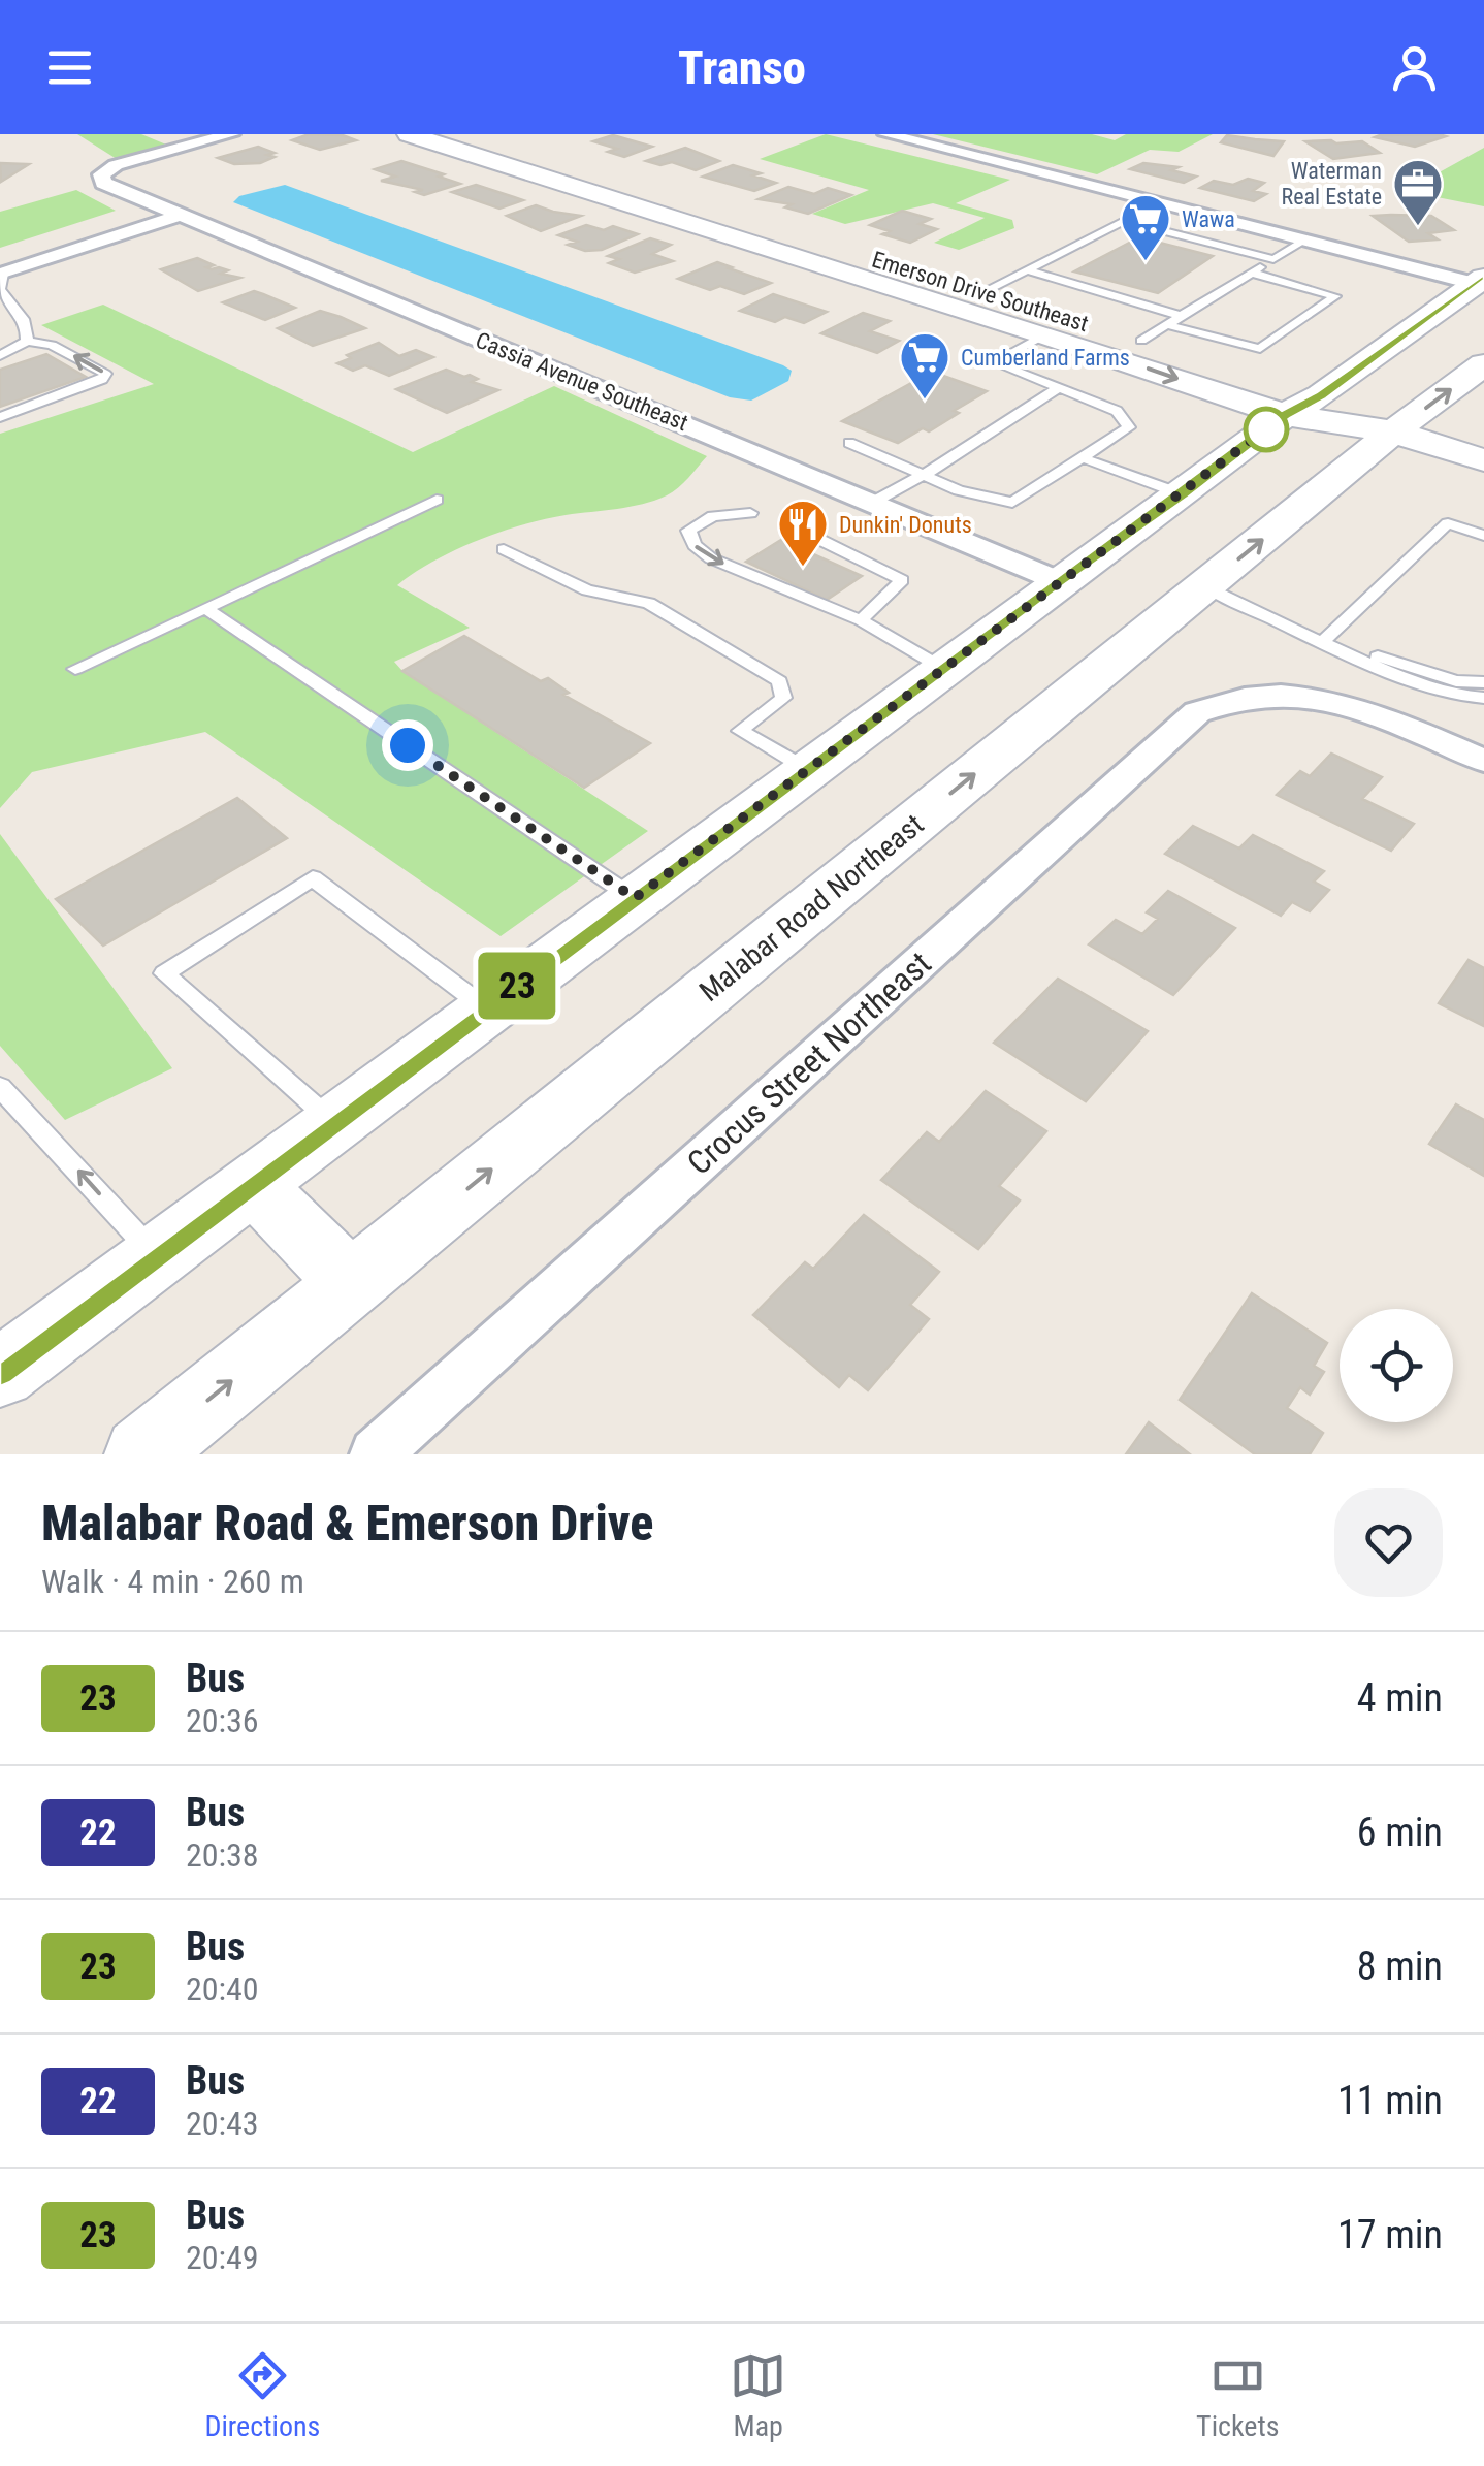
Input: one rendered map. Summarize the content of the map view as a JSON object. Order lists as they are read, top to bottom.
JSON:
{
  "streets": {
    "main road": ["Emerson Drive Southeast", "Malabar Road Northeast"],
    "street": ["Cassia Avenue Southeast", "Crocus Street Northeast"]
  },
  "crossings": [
    ["Emerson Drive Southeast", "Malabar Road Northeast"]
  ],
  "places": {
    "office": ["Waterman Real Estate"],
    "supermarket": ["Wawa", "Cumberland Farms"],
    "restaurant": ["Dunkin' Donuts"]
  },
  "lines": ["bus line 23"],
  "page": {
    "header": "Transo",
    "on_map": "23",
    "heading": ["Malabar Road & Emerson Drive", "Walk · 4 min · 260 m"],
    "list": [
      {
        "mark": "23",
        "name": "Bus",
        "note": "20:36",
        "value": "4 min"
      },
      {
        "mark": "22",
        "name": "Bus",
        "note": "20:38",
        "value": "6 min"
      },
      {
        "mark": "23",
        "name": "Bus",
        "note": "20:40",
        "value": "8 min"
      },
      {
        "mark": "22",
        "name": "Bus",
        "note": "20:43",
        "value": "11 min"
      },
      {
        "mark": "23",
        "name": "Bus",
        "note": "20:49",
        "value": "17 min"
      }
    ],
    "tabs": ["Directions", "Map", "Tickets"]
  }
}
